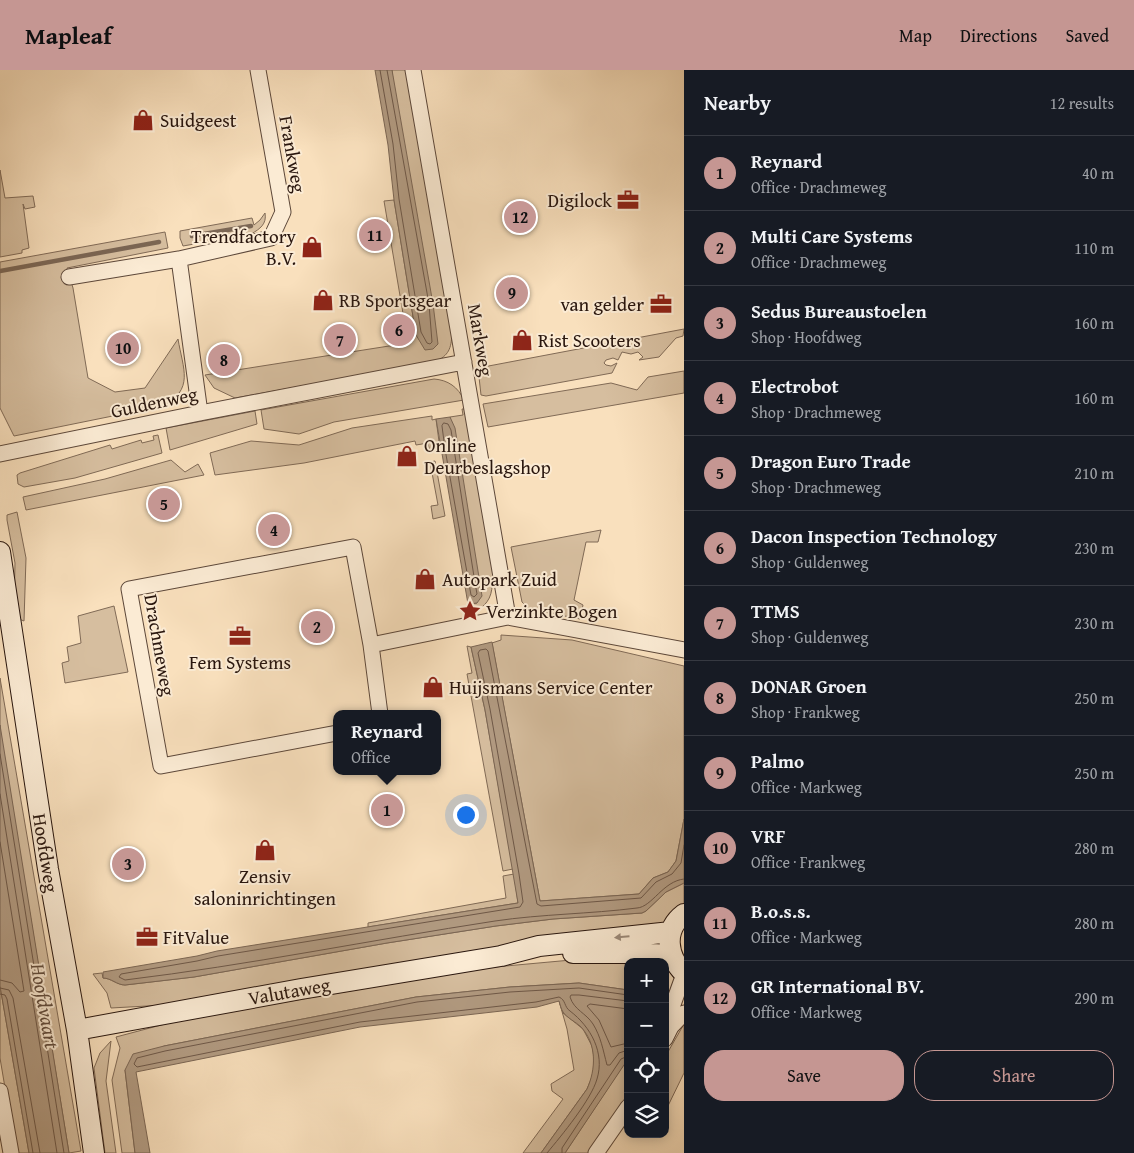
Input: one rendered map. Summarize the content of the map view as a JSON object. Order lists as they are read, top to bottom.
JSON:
{
  "streets": {
    "street": [
      "Frankweg",
      "Markweg",
      "Guldenweg",
      "Drachmeweg",
      "Hoofdweg",
      "Valutaweg"
    ]
  },
  "crossings": [
    ["Markweg", "Guldenweg"],
    ["Hoofdweg", "Valutaweg"]
  ],
  "water": ["Hoofdvaart"],
  "places": {
    "shop": [
      "Suidgeest",
      "Trendfactory B.V.",
      "RB Sportsgear",
      "Rist Scooters",
      "Online Deurbeslagshop",
      "Autopark Zuid",
      "Huijsmans Service Center",
      "Zensiv saloninrichtingen"
    ],
    "office": [
      "Digilock",
      "van gelder",
      "Fem Systems",
      "FitValue"
    ],
    "place": ["Verzinkte Bogen"]
  },
  "page": {
    "header": "Mapleaf",
    "nav": ["Map", "Directions", "Saved"],
    "heading": ["Nearby", "12 results"],
    "list": [
      {
        "mark": "1",
        "name": "Reynard",
        "note": "Office · Drachmeweg",
        "value": "40 m"
      },
      {
        "mark": "2",
        "name": "Multi Care Systems",
        "note": "Office · Drachmeweg",
        "value": "110 m"
      },
      {
        "mark": "3",
        "name": "Sedus Bureaustoelen",
        "note": "Shop · Hoofdweg",
        "value": "160 m"
      },
      {
        "mark": "4",
        "name": "Electrobot",
        "note": "Shop · Drachmeweg",
        "value": "160 m"
      },
      {
        "mark": "5",
        "name": "Dragon Euro Trade",
        "note": "Shop · Drachmeweg",
        "value": "210 m"
      },
      {
        "mark": "6",
        "name": "Dacon Inspection Technology",
        "note": "Shop · Guldenweg",
        "value": "230 m"
      },
      {
        "mark": "7",
        "name": "TTMS",
        "note": "Shop · Guldenweg",
        "value": "230 m"
      },
      {
        "mark": "8",
        "name": "DONAR Groen",
        "note": "Shop · Frankweg",
        "value": "250 m"
      },
      {
        "mark": "9",
        "name": "Palmo",
        "note": "Office · Markweg",
        "value": "250 m"
      },
      {
        "mark": "10",
        "name": "VRF",
        "note": "Office · Frankweg",
        "value": "280 m"
      },
      {
        "mark": "11",
        "name": "B.o.s.s.",
        "note": "Office · Markweg",
        "value": "280 m"
      },
      {
        "mark": "12",
        "name": "GR International BV.",
        "note": "Office · Markweg",
        "value": "290 m"
      }
    ],
    "pins": [
      "12",
      "11",
      "9",
      "6",
      "7",
      "10",
      "8",
      "5",
      "4",
      "2",
      "1",
      "3"
    ],
    "popup": ["Reynard", "Office"],
    "map_buttons": ["+", "−"],
    "buttons": ["Save", "Share"]
  }
}
